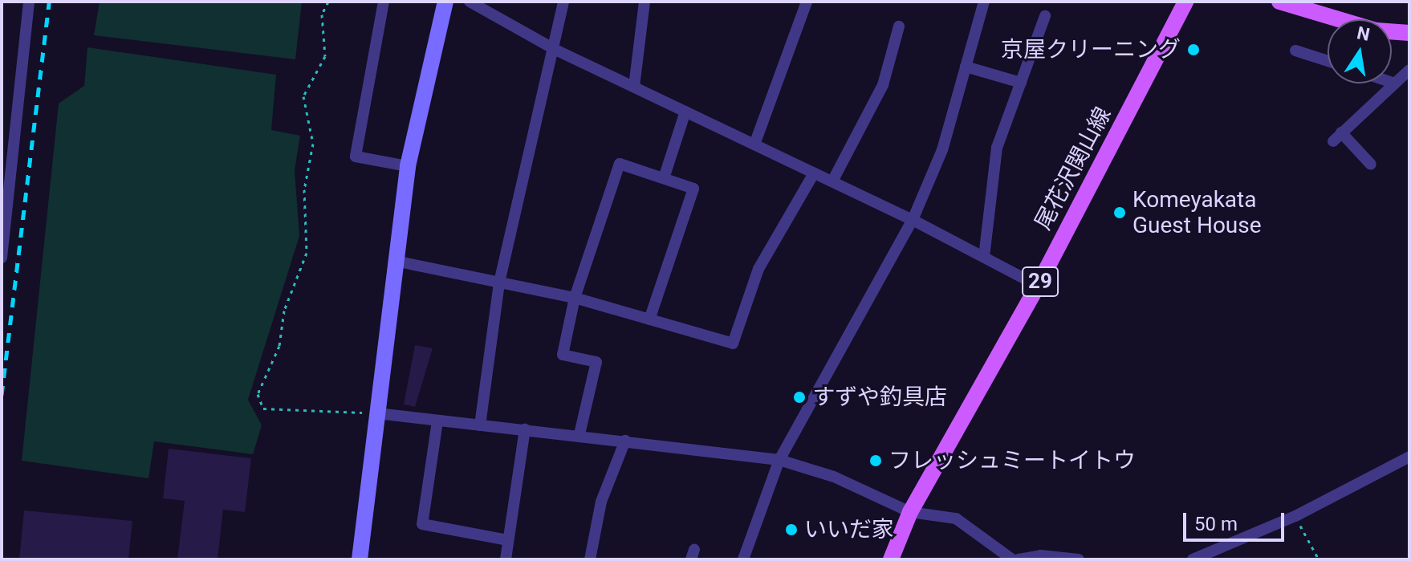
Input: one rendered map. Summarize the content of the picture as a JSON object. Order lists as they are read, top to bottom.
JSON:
{
  "streets": {
    "main road": ["尾花沢関山線", "29"]
  },
  "places": [
    "京屋クリーニング",
    "Komeyakata Guest House",
    "すずや釣具店",
    "フレッシュミートイトウ",
    "いいだ家"
  ],
  "scale_bar": "50 m",
  "north": "top"
}
